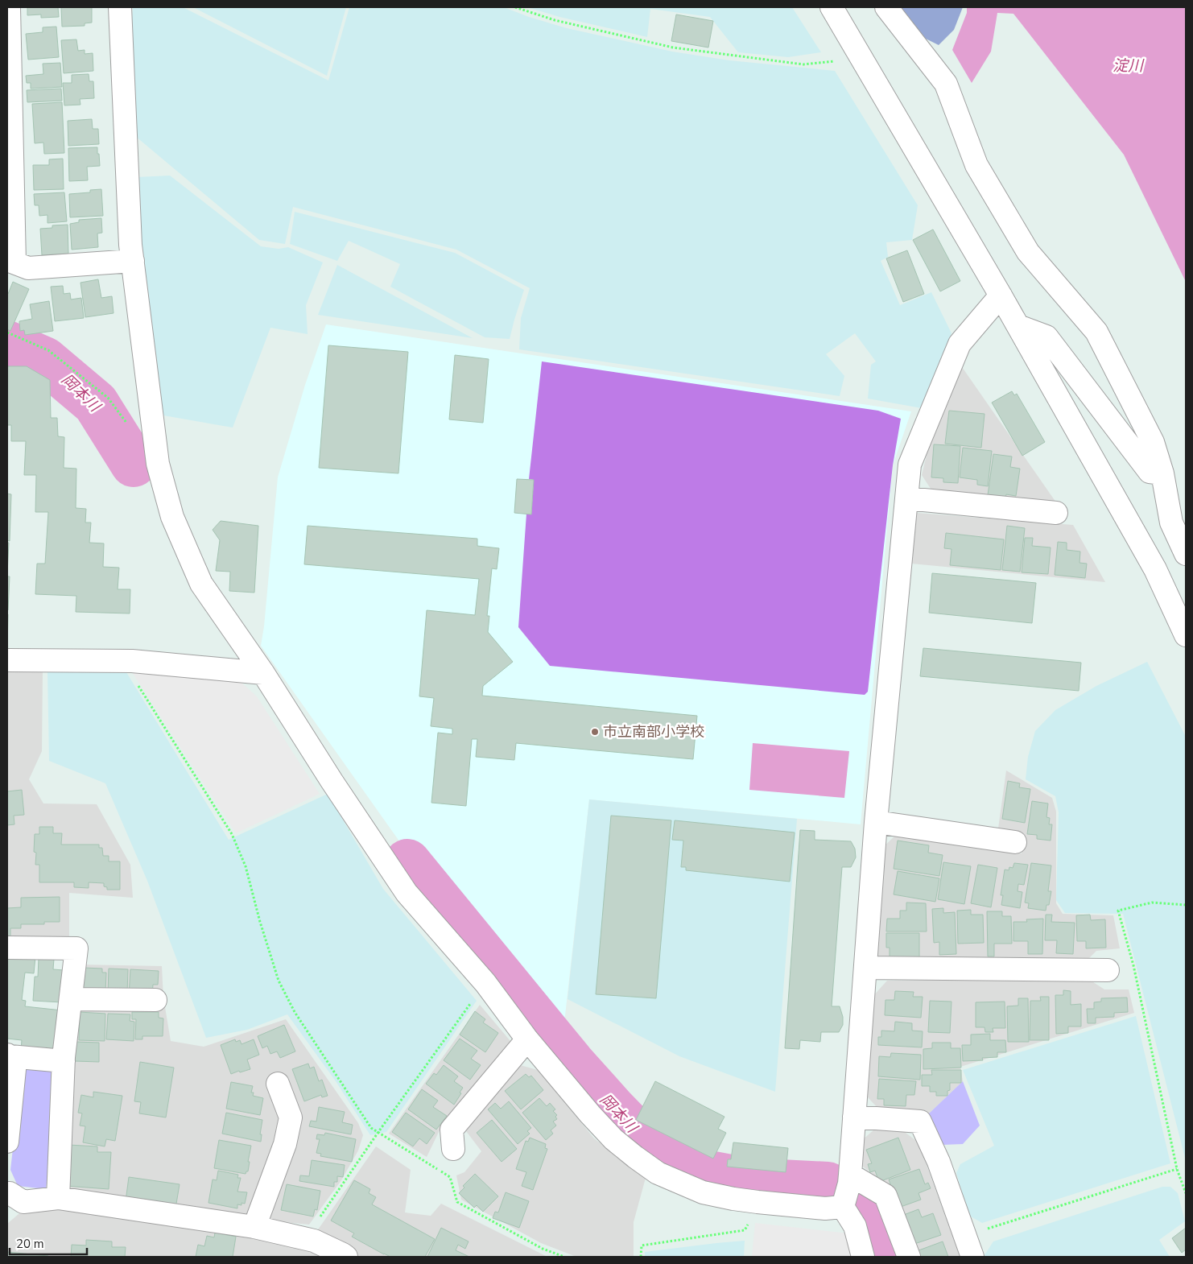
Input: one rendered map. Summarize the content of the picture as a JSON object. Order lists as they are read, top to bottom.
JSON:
{
  "water": ["淀川", "岡本川"],
  "places": ["市立南部小学校"],
  "scale_bar": "20 m"
}
